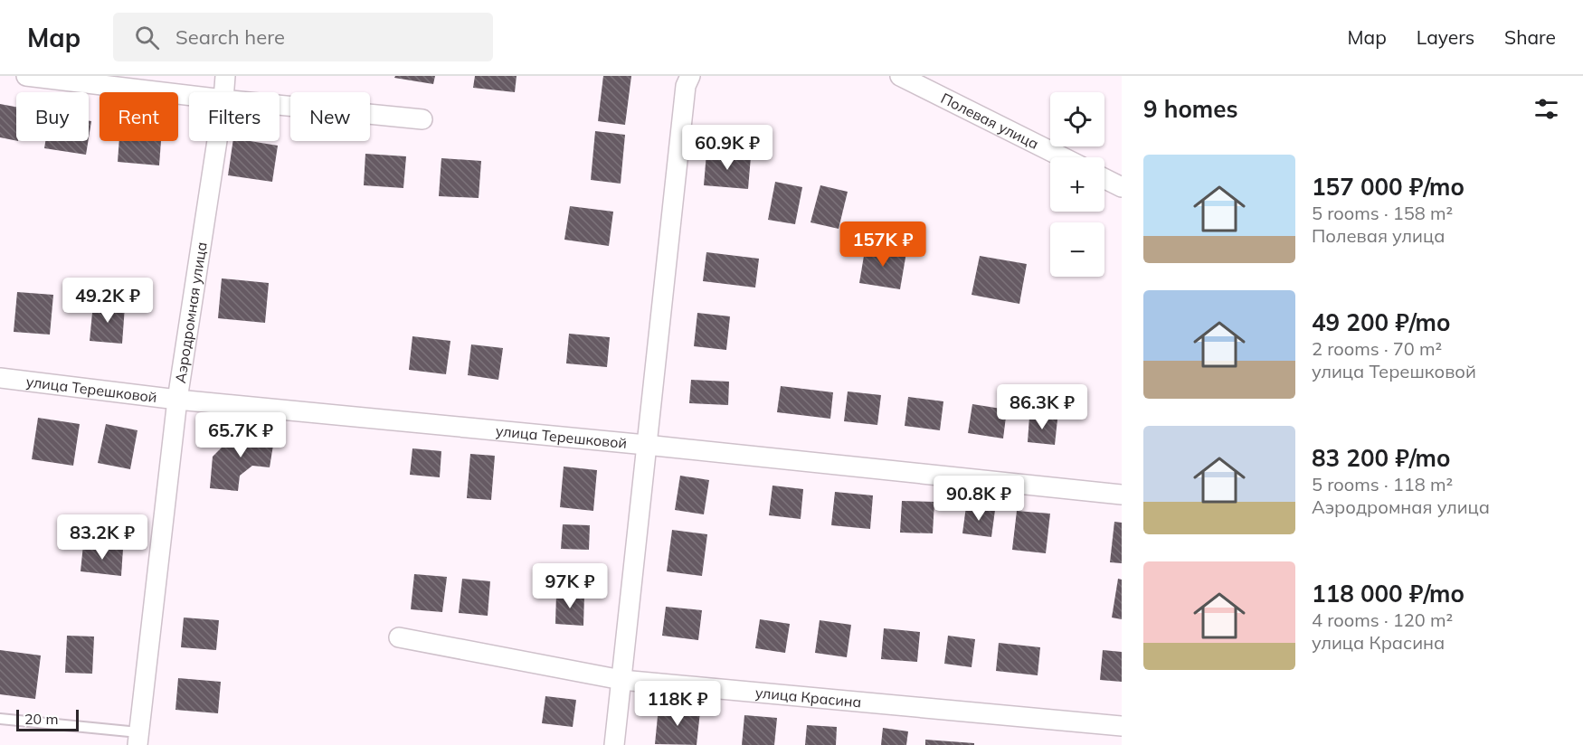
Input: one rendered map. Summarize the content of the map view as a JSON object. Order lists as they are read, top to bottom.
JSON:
{
  "streets": {
    "street": [
      "Полевая улица",
      "Аэродромная улица",
      "улица Терешковой",
      "улица Красина"
    ]
  },
  "crossings": [
    ["Аэродромная улица", "улица Терешковой"]
  ],
  "scale_bar": "20 m",
  "page": {
    "header": "Map",
    "search": "Search here",
    "nav": ["Map", "Layers", "Share"],
    "heading": "9 homes",
    "map_buttons": ["+", "−"],
    "chip": [
      "Buy",
      "Rent",
      "Filters",
      "New"
    ],
    "price": [
      "60.9K ₽",
      "157K ₽",
      "49.2K ₽",
      "86.3K ₽",
      "65.7K ₽",
      "90.8K ₽",
      "83.2K ₽",
      "97K ₽",
      "118K ₽"
    ],
    "list": [
      {
        "name": "157 000 ₽/mo",
        "note": "5 rooms · 158 m² · Полевая улица"
      },
      {
        "name": "49 200 ₽/mo",
        "note": "2 rooms · 70 m² · улица Терешковой"
      },
      {
        "name": "83 200 ₽/mo",
        "note": "5 rooms · 118 m² · Аэродромная улица"
      },
      {
        "name": "118 000 ₽/mo",
        "note": "4 rooms · 120 m² · улица Красина"
      }
    ],
    "scale": "20 m"
  }
}
